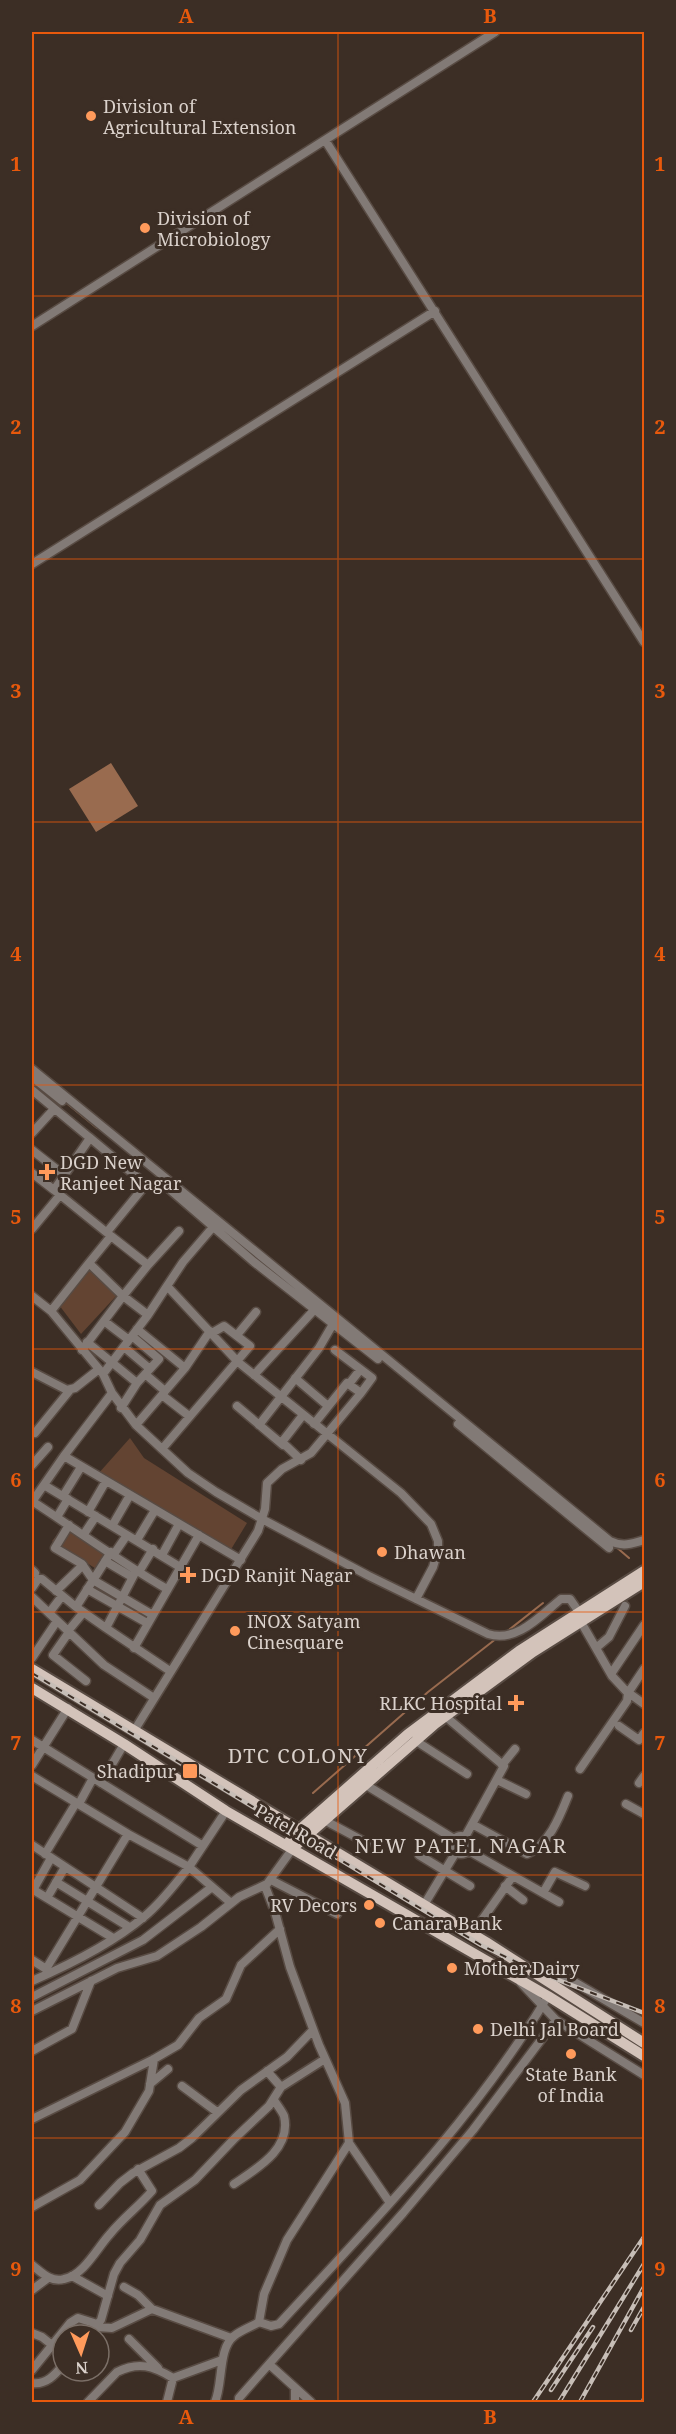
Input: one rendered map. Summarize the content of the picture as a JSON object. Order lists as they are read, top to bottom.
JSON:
{
  "streets": {
    "main road": ["Patel Road"]
  },
  "districts": ["DTC COLONY", "NEW PATEL NAGAR"],
  "places": {
    "other": [
      "Division of Agricultural Extension",
      "Division of Microbiology",
      "Dhawan",
      "INOX Satyam Cinesquare",
      "RV Decors",
      "Canara Bank",
      "Mother Dairy",
      "Delhi Jal Board",
      "State Bank of India"
    ],
    "health": ["DGD New Ranjeet Nagar", "DGD Ranjit Nagar", "RLKC Hospital"],
    "transit": ["Shadipur"]
  },
  "north": "bottom",
  "grid": {
    "columns": ["A", "B"],
    "rows": [
      "1",
      "2",
      "3",
      "4",
      "5",
      "6",
      "7",
      "8",
      "9"
    ]
  }
}
